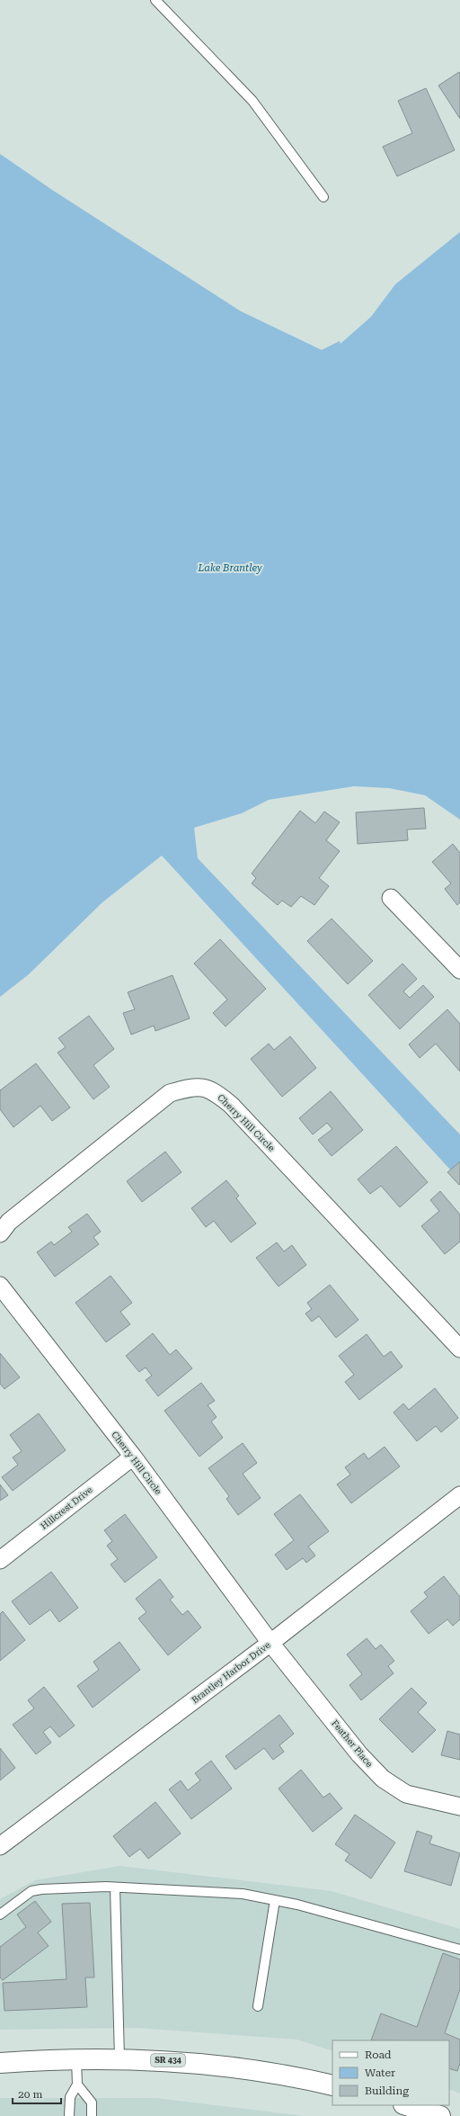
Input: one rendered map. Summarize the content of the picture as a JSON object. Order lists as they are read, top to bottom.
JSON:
{
  "streets": {
    "main road": ["SR 434"],
    "street": [
      "Cherry Hill Circle",
      "Hillcrest Drive",
      "Brantley Harbor Drive",
      "Feather Place"
    ]
  },
  "crossings": [
    ["Cherry Hill Circle", "Hillcrest Drive"],
    ["Cherry Hill Circle", "Brantley Harbor Drive"],
    ["Cherry Hill Circle", "Feather Place"],
    ["Brantley Harbor Drive", "Feather Place"]
  ],
  "water": ["Lake Brantley"],
  "legend": ["Road", "Water", "Building"],
  "scale_bar": "20 m"
}
